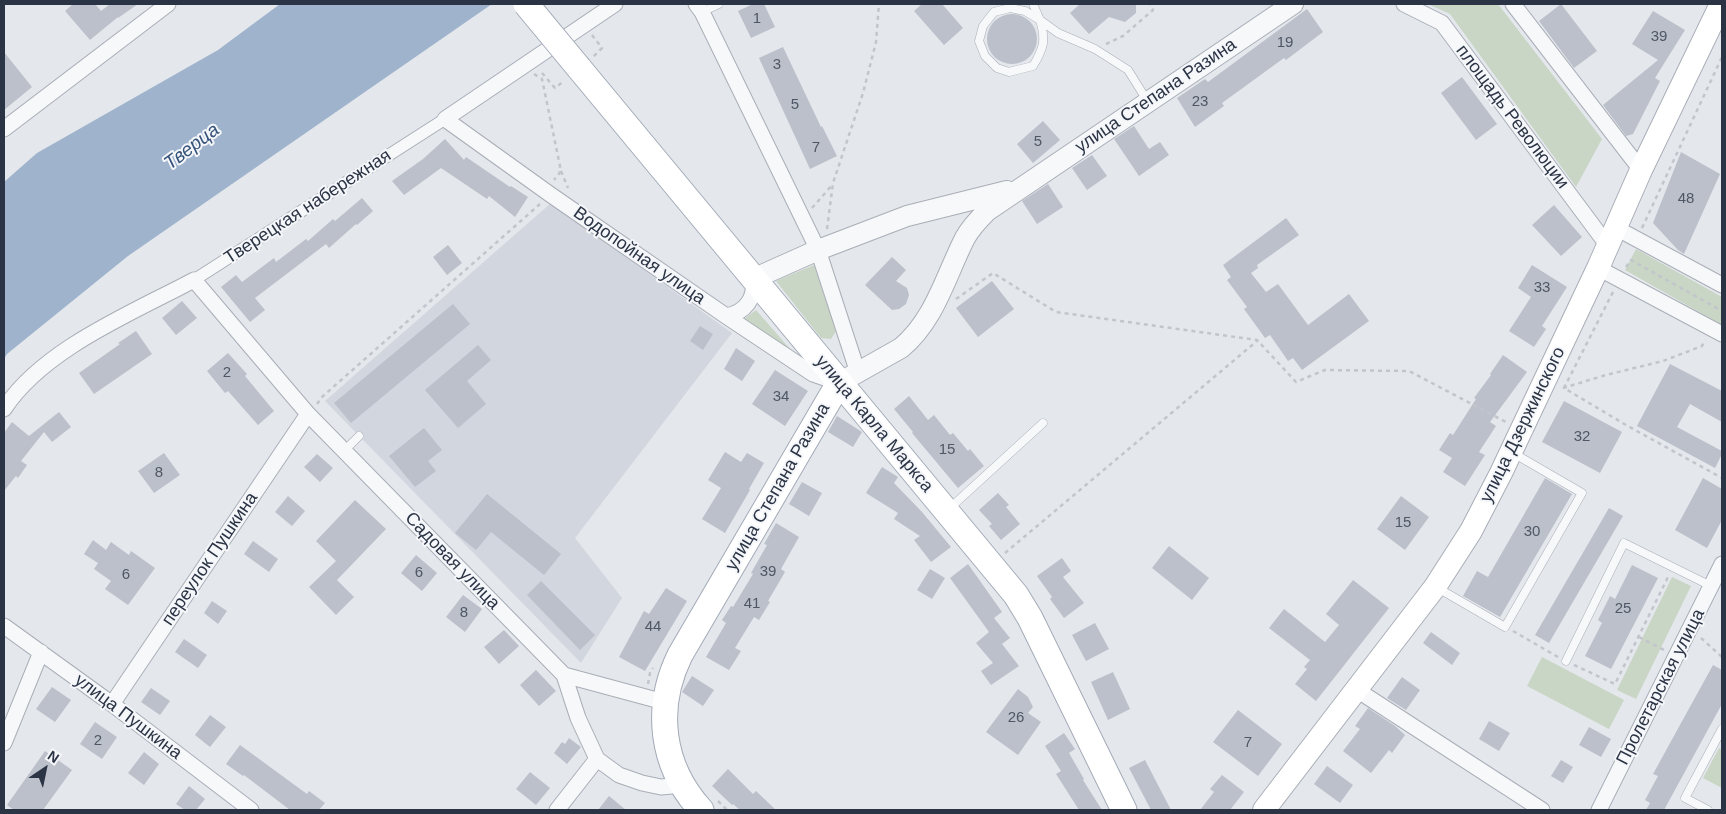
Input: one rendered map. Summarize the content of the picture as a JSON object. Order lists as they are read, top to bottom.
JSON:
{
  "streets": {
    "main road": ["улица Степана Разина", "улица Карла Маркса", "улица Дзержинского"],
    "street": [
      "площадь Революции",
      "Тверецкая набережная",
      "Водопойная улица",
      "переулок Пушкина",
      "Садовая улица",
      "Пролетарская улица",
      "улица Пушкина"
    ]
  },
  "crossings": [
    ["улица Степана Разина", "Водопойная улица"],
    ["улица Степана Разина", "улица Карла Маркса"],
    ["площадь Революции", "улица Дзержинского"],
    ["Тверецкая набережная", "Водопойная улица"],
    ["Тверецкая набережная", "Садовая улица"],
    ["Водопойная улица", "улица Карла Маркса"],
    ["переулок Пушкина", "Садовая улица"],
    ["переулок Пушкина", "улица Пушкина"]
  ],
  "water": ["Тверца"],
  "house_numbers": [
    "1",
    "39",
    "19",
    "3",
    "23",
    "5",
    "5",
    "7",
    "48",
    "33",
    "2",
    "34",
    "32",
    "15",
    "8",
    "15",
    "30",
    "39",
    "6",
    "6",
    "41",
    "25",
    "8",
    "44",
    "26",
    "2",
    "7"
  ],
  "north": "top right"
}
